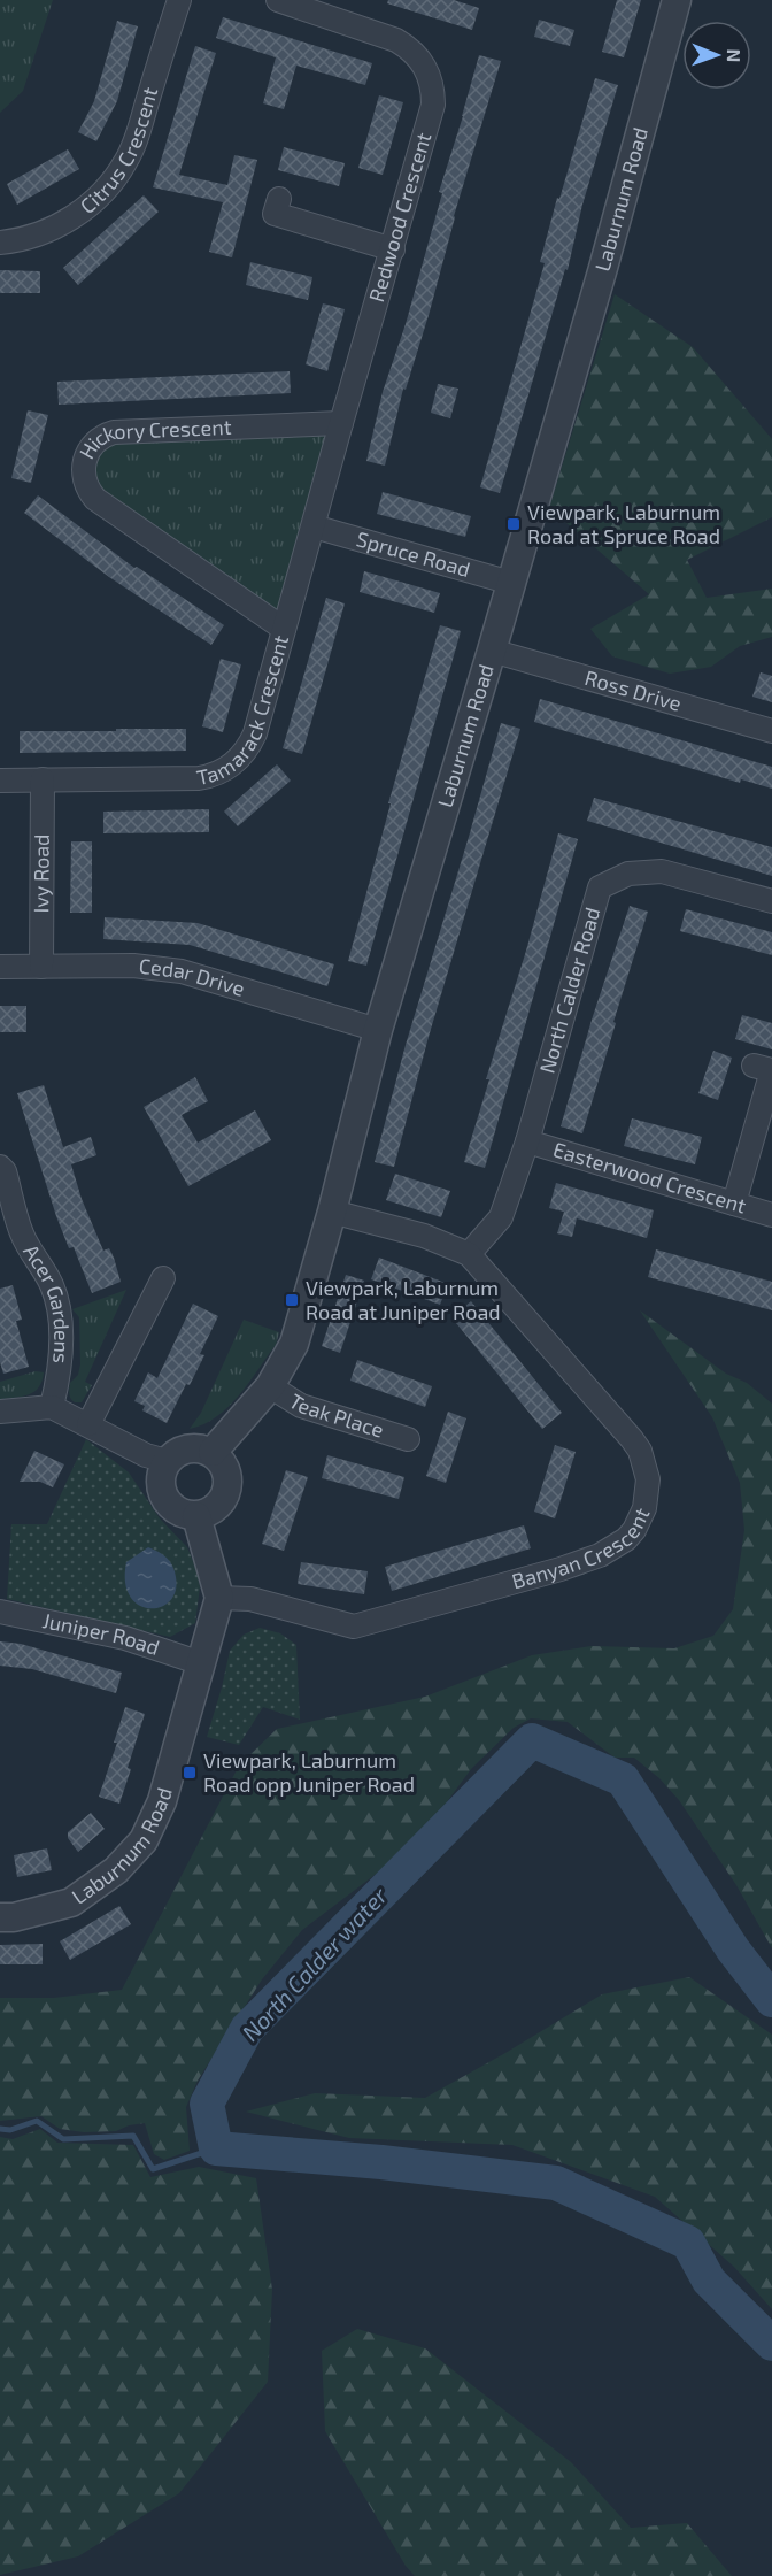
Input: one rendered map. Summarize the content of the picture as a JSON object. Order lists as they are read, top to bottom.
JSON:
{
  "streets": {
    "street": [
      "Citrus Crescent",
      "Laburnum Road",
      "Redwood Crescent",
      "Hickory Crescent",
      "Spruce Road",
      "Ross Drive",
      "Tamarack Crescent",
      "Ivy Road",
      "Cedar Drive",
      "North Calder Road",
      "Easterwood Crescent",
      "Acer Gardens",
      "Teak Place",
      "Banyan Crescent",
      "Juniper Road"
    ]
  },
  "crossings": [
    ["Laburnum Road", "Spruce Road"],
    ["Laburnum Road", "Ross Drive"],
    ["Laburnum Road", "Cedar Drive"],
    ["Laburnum Road", "Teak Place"],
    ["Laburnum Road", "Banyan Crescent"],
    ["Laburnum Road", "Juniper Road"],
    ["Redwood Crescent", "Hickory Crescent"],
    ["Redwood Crescent", "Spruce Road"],
    ["Redwood Crescent", "Tamarack Crescent"],
    ["Hickory Crescent", "Tamarack Crescent"],
    ["Spruce Road", "Tamarack Crescent"],
    ["Tamarack Crescent", "Ivy Road"],
    ["Ivy Road", "Cedar Drive"],
    ["North Calder Road", "Easterwood Crescent"],
    ["North Calder Road", "Banyan Crescent"]
  ],
  "water": ["North Calder water"],
  "places": {
    "transit": ["Viewpark, Laburnum Road at Spruce Road", "Viewpark, Laburnum Road at Juniper Road", "Viewpark, Laburnum Road opp Juniper Road"]
  },
  "north": "right"
}
